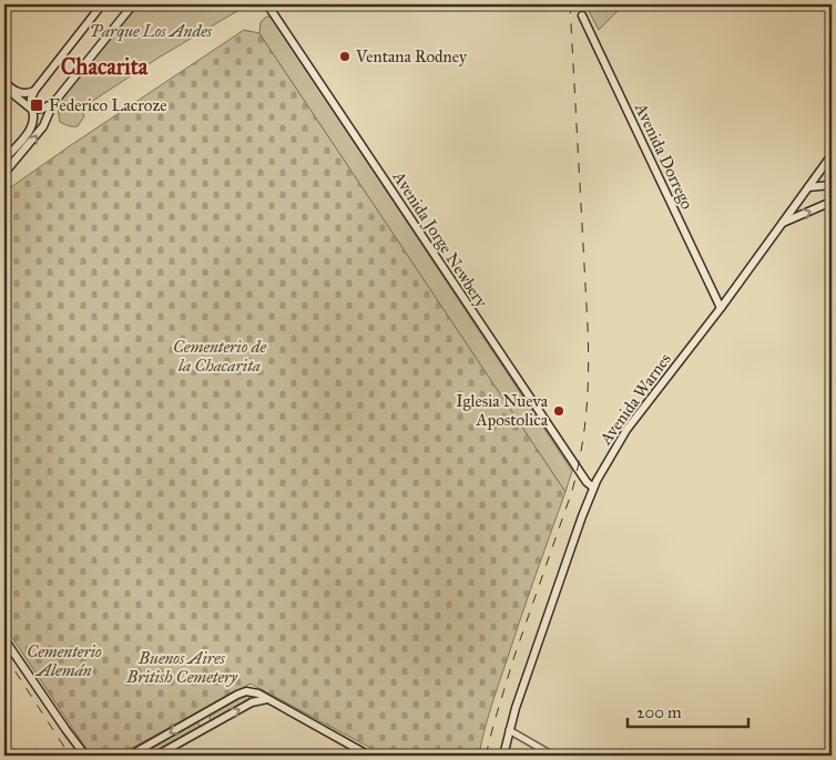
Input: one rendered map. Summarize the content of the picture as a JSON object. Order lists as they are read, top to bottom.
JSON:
{
  "streets": {
    "main road": ["Avenida Dorrego", "Avenida Jorge Newbery", "Avenida Warnes"]
  },
  "crossings": [
    ["Avenida Dorrego", "Avenida Warnes"],
    ["Avenida Jorge Newbery", "Avenida Warnes"]
  ],
  "districts": ["Chacarita"],
  "parks": [
    "Parque Los Andes",
    "Cementerio de la Chacarita",
    "Cementerio Alemán",
    "Buenos Aires British Cemetery"
  ],
  "places": {
    "other": ["Ventana Rodney", "Iglesia Nueva Apostolica"],
    "transit": ["Federico Lacroze"]
  },
  "scale_bar": "200 m"
}
